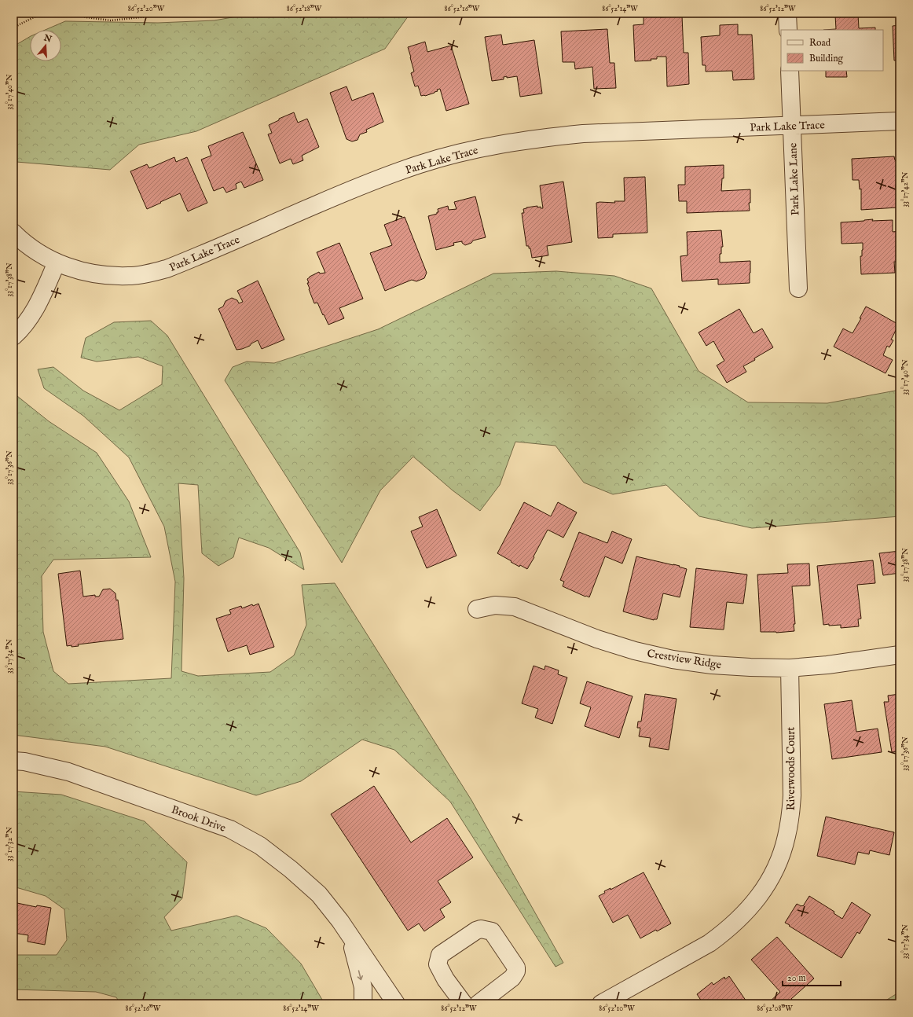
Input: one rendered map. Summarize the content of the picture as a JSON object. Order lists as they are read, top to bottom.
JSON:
{
  "streets": {
    "street": [
      "Park Lake Trace",
      "Park Lake Lane",
      "Crestview Ridge",
      "Riverwoods Court",
      "Brook Drive"
    ]
  },
  "crossings": [
    ["Park Lake Trace", "Park Lake Lane"],
    ["Crestview Ridge", "Riverwoods Court"]
  ],
  "legend": ["Road", "Building"],
  "scale_bar": "20 m",
  "north": "top",
  "coordinates": [
    "86°52'20\"W",
    "86°52'18\"W",
    "86°52'16\"W",
    "86°52'14\"W",
    "86°52'12\"W",
    "33°17'40\"N",
    "33°17'42\"N",
    "33°17'38\"N",
    "33°17'36\"N",
    "33°17'34\"N",
    "33°17'32\"N",
    "86°52'10\"W",
    "86°52'08\"W"
  ]
}
